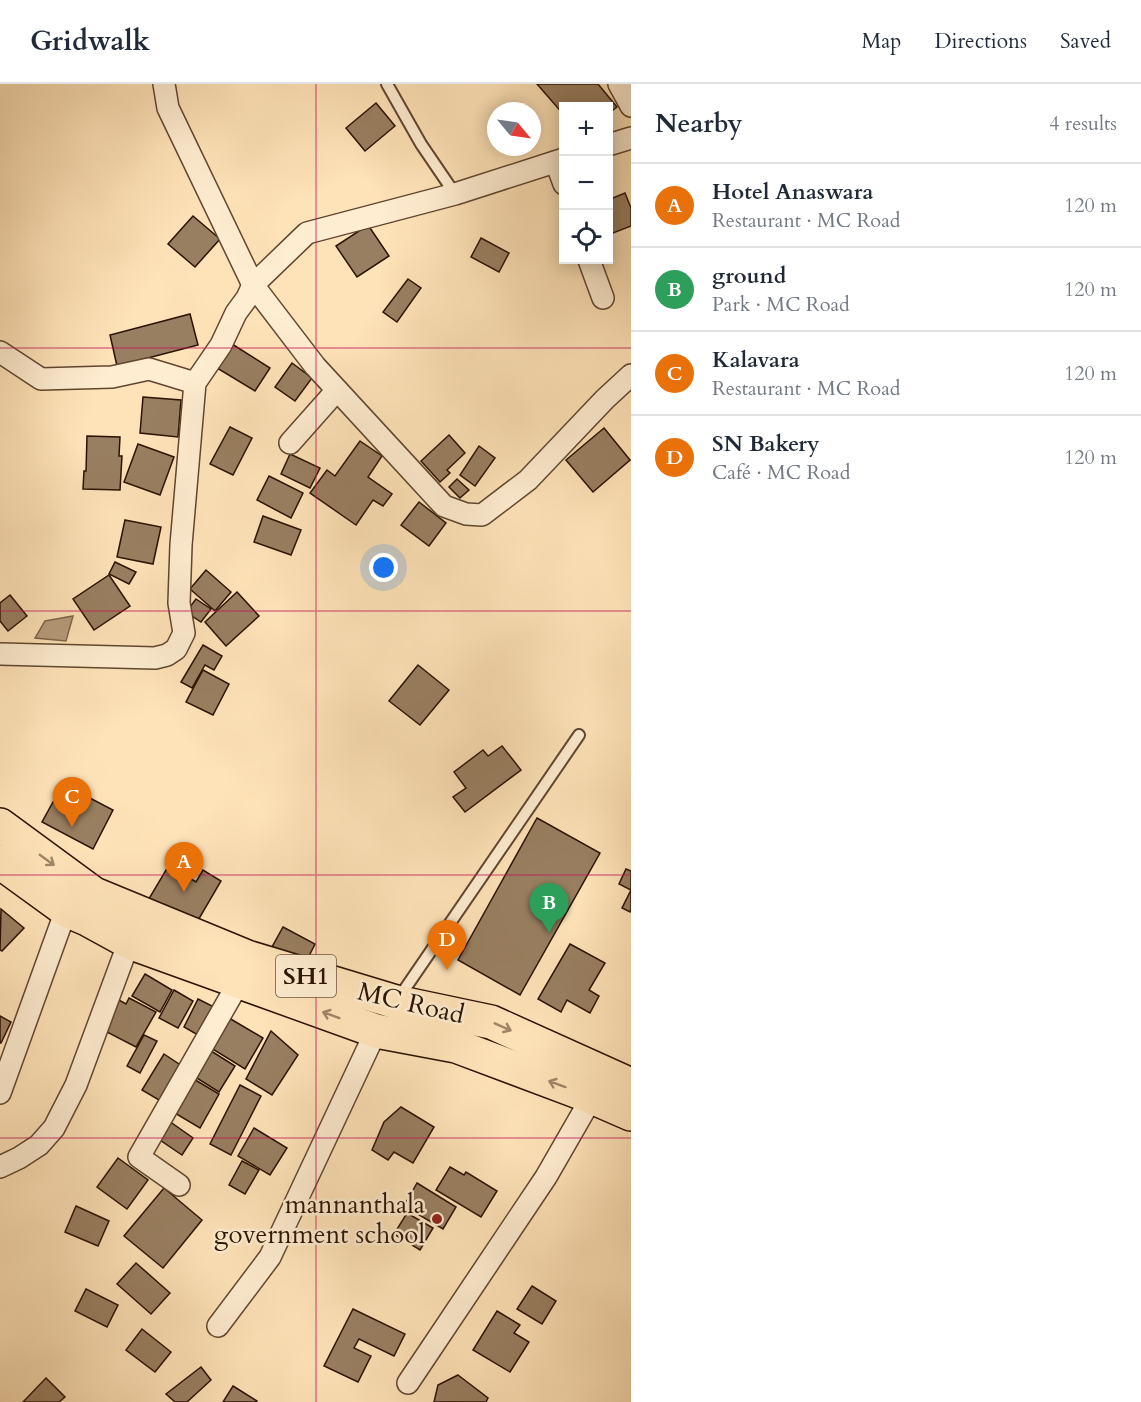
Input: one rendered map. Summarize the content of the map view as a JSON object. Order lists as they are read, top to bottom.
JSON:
{
  "streets": {
    "main road": ["SH1", "MC Road"]
  },
  "places": ["mannanthala government school"],
  "north": "bottom right",
  "page": {
    "header": "Gridwalk",
    "nav": ["Map", "Directions", "Saved"],
    "heading": ["Nearby", "4 results"],
    "map_buttons": ["+", "−"],
    "list": [
      {
        "mark": "A",
        "name": "Hotel Anaswara",
        "note": "Restaurant · MC Road",
        "value": "120 m"
      },
      {
        "mark": "B",
        "name": "ground",
        "note": "Park · MC Road",
        "value": "120 m"
      },
      {
        "mark": "C",
        "name": "Kalavara",
        "note": "Restaurant · MC Road",
        "value": "120 m"
      },
      {
        "mark": "D",
        "name": "SN Bakery",
        "note": "Café · MC Road",
        "value": "120 m"
      }
    ],
    "pins": [
      "C",
      "A",
      "B",
      "D"
    ]
  }
}
